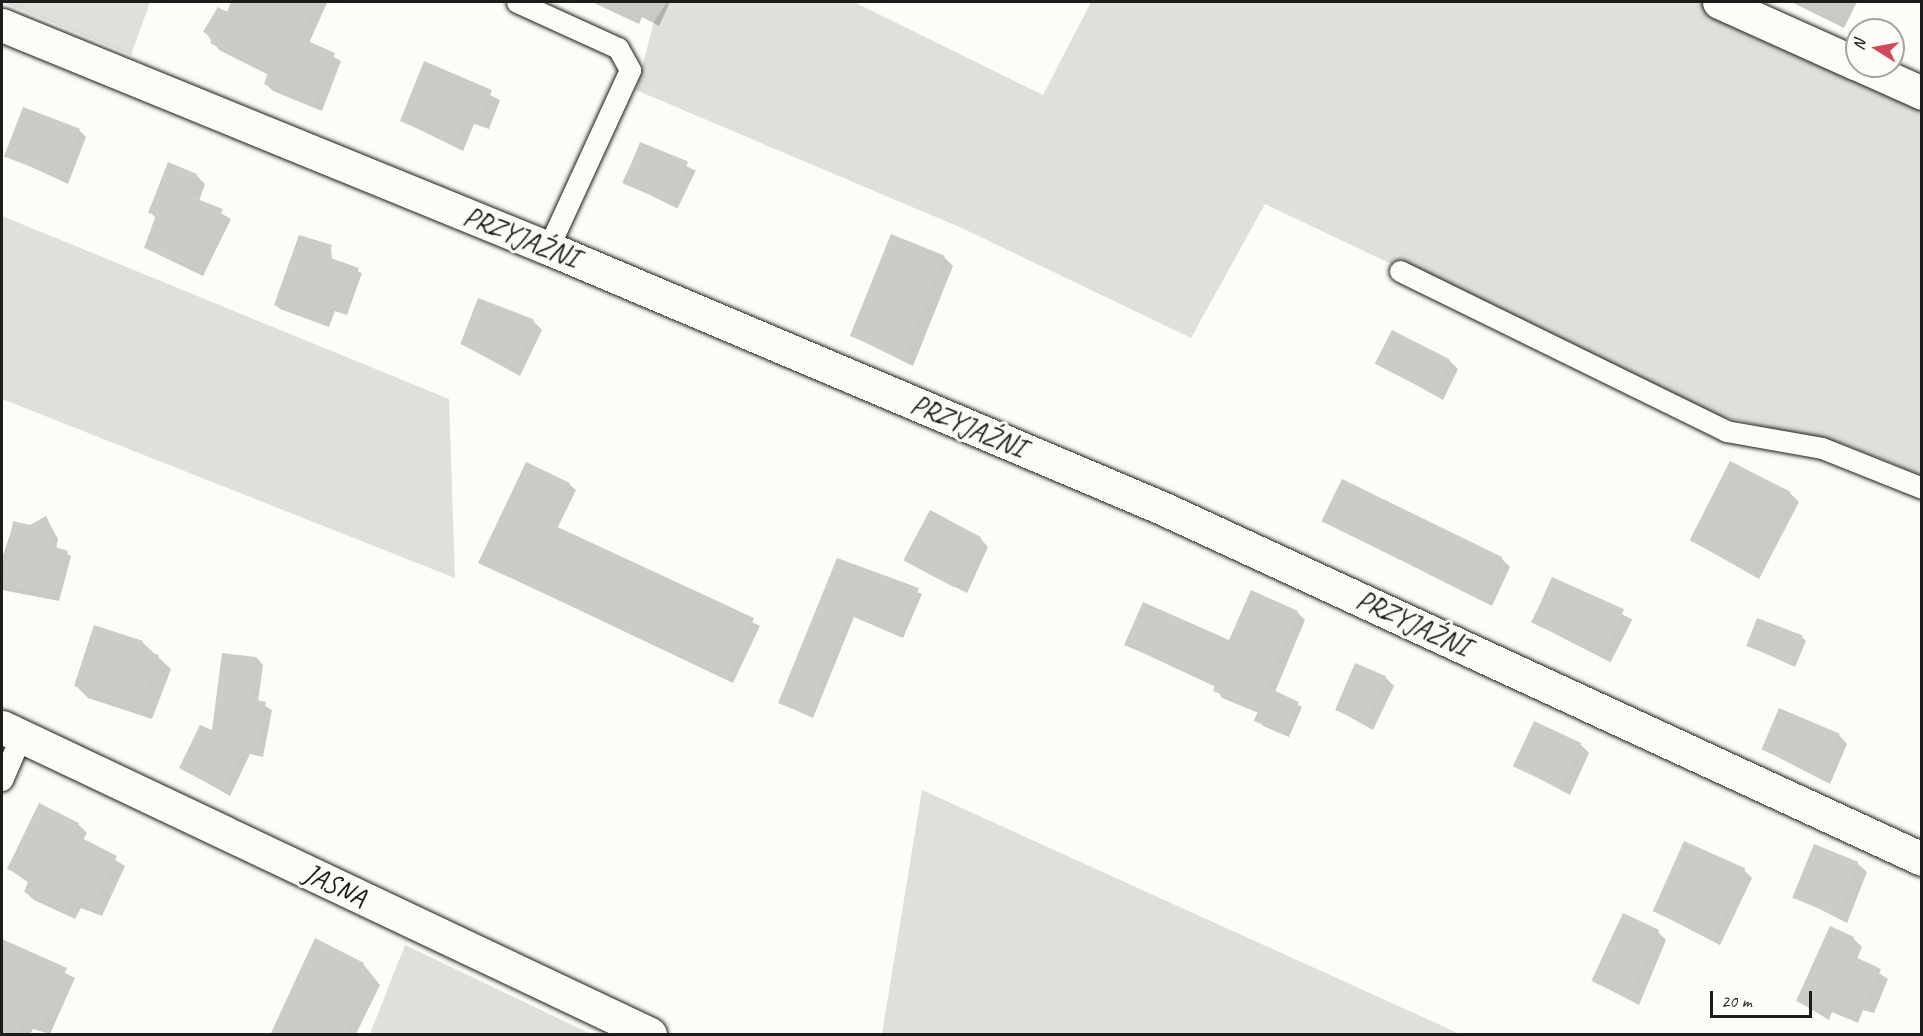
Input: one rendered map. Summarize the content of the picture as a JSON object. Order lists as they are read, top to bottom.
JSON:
{
  "streets": {
    "street": ["PRZYJAŹNI", "JASNA"]
  },
  "scale_bar": "20 m",
  "north": "left"
}
